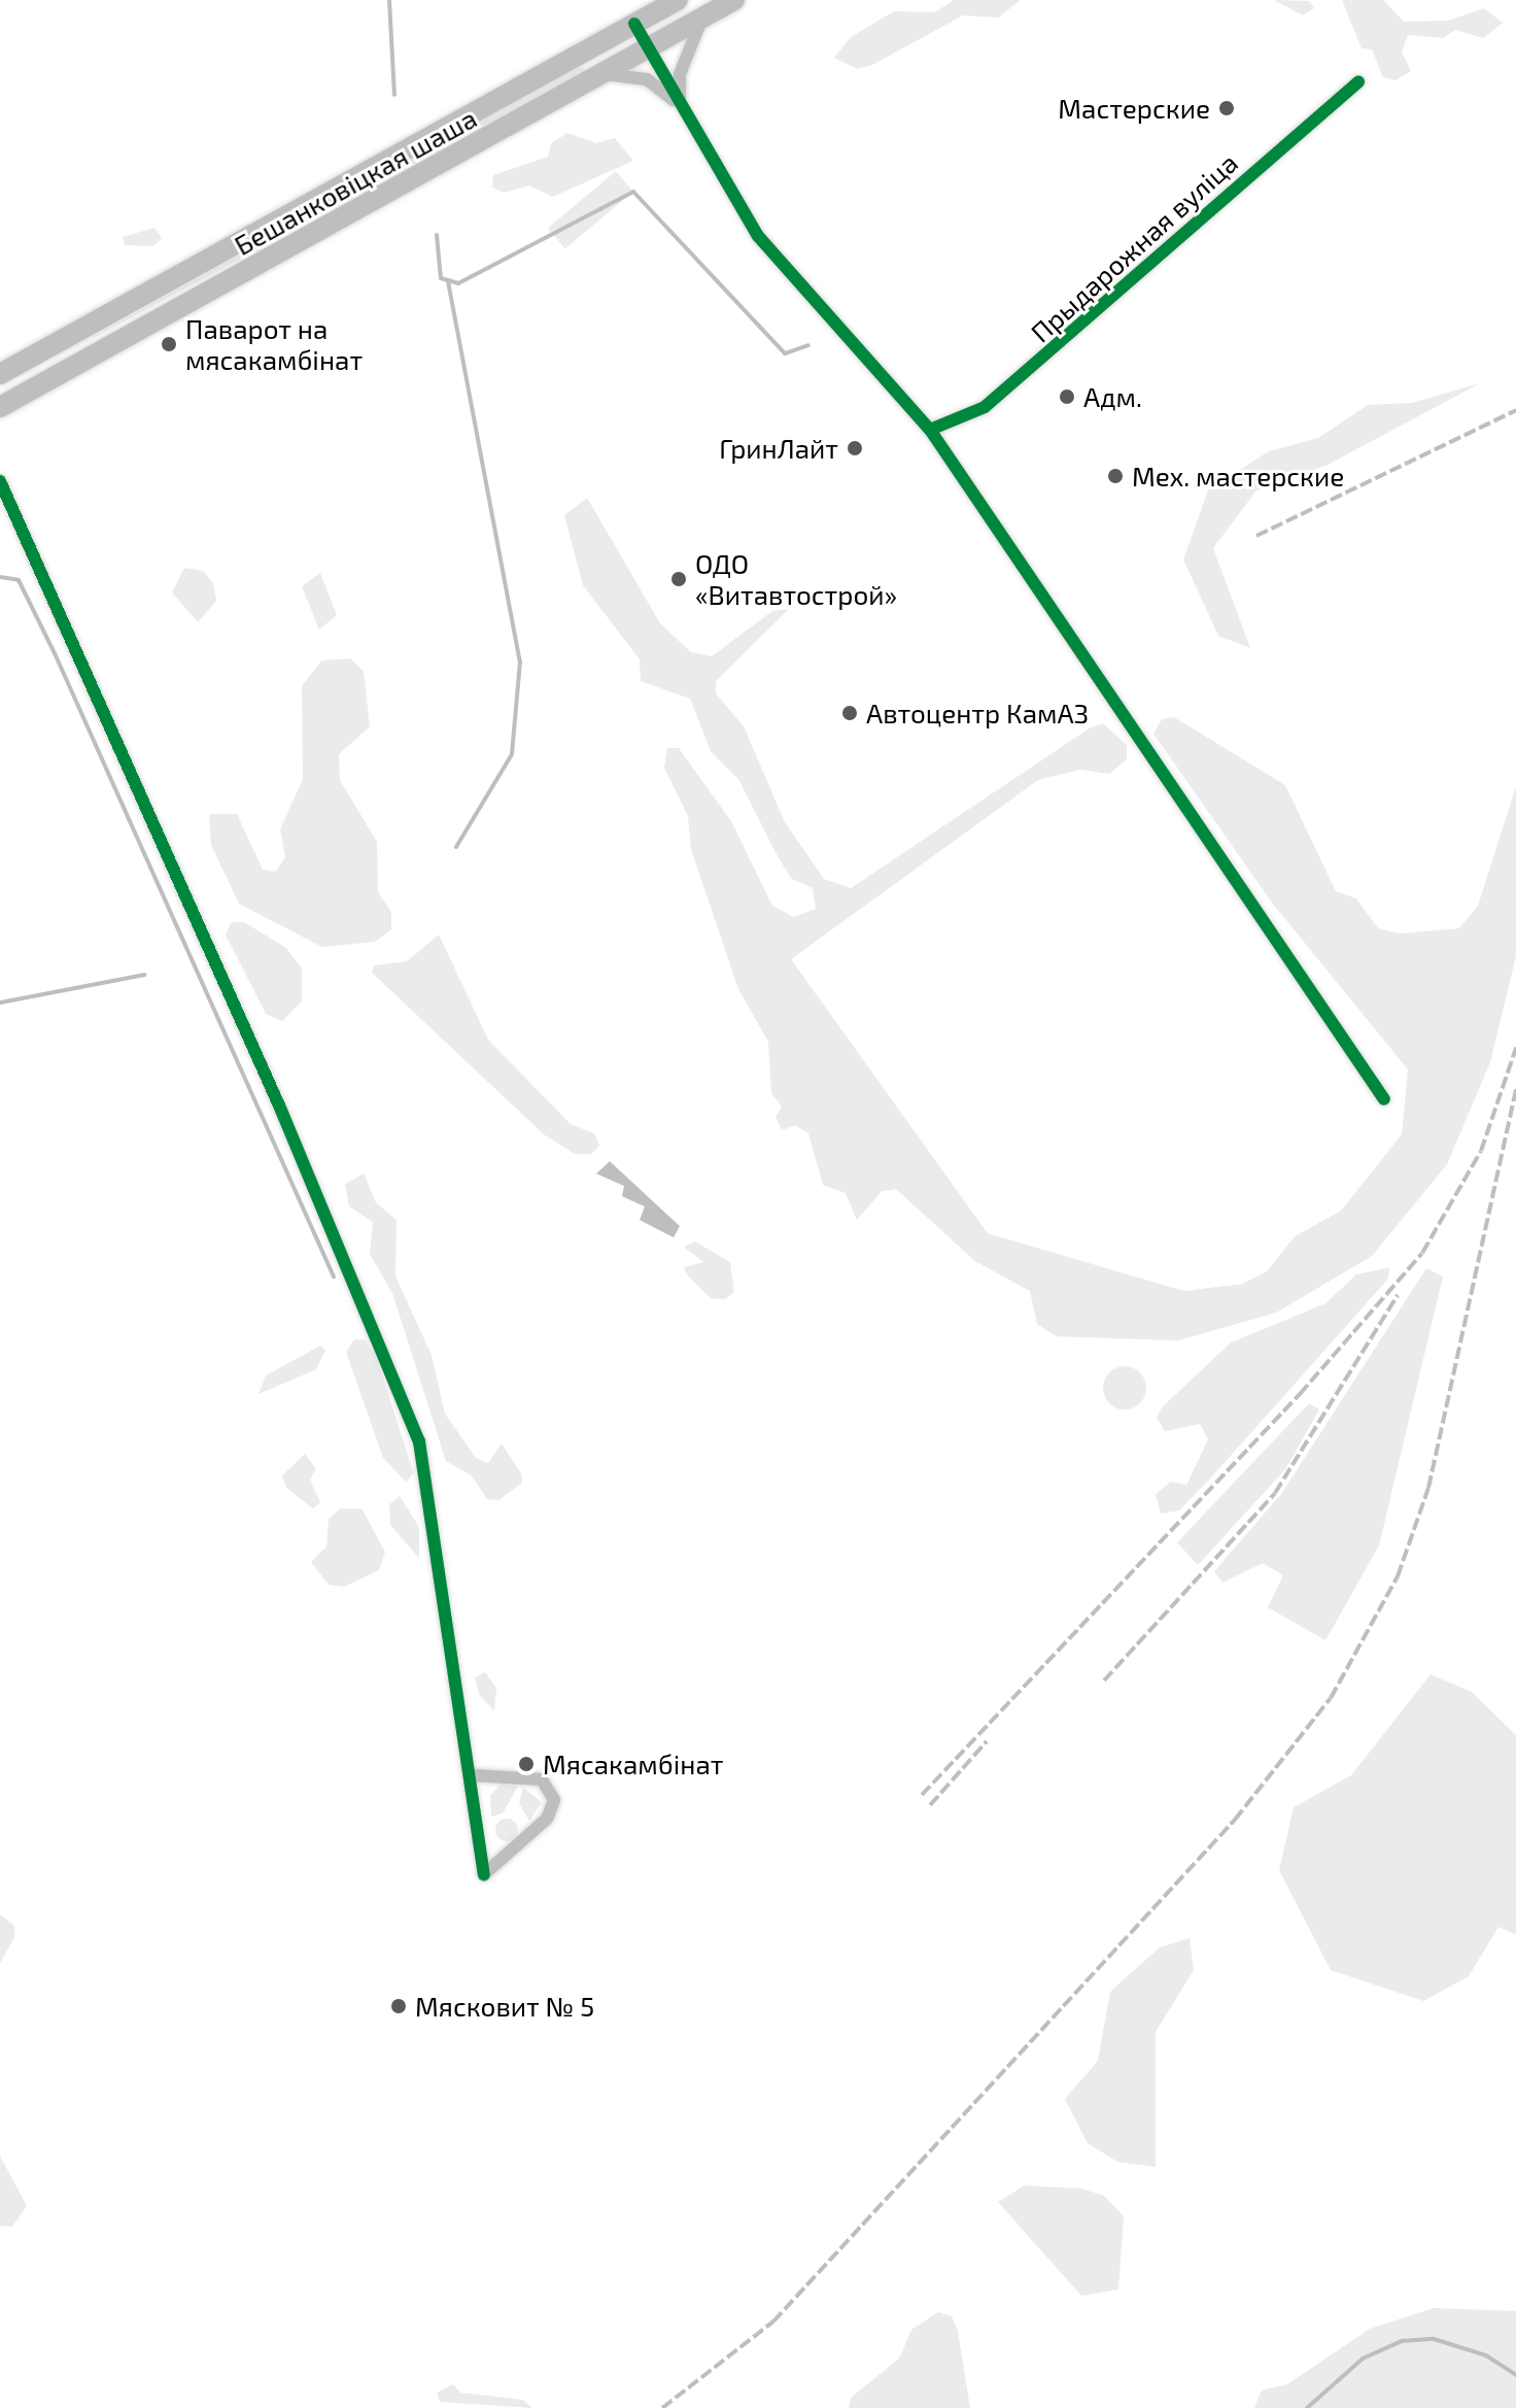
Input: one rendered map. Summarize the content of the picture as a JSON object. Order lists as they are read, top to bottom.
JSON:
{
  "streets": {
    "main road": ["Бешанковіцкая шаша"],
    "street": ["Прыдарожная вуліца"]
  },
  "places": [
    "Мастерские",
    "Паварот на мясакамбінат",
    "Адм.",
    "ГринЛайт",
    "Мех. мастерские",
    "ОДО «Витавтострой»",
    "Автоцентр КамАЗ",
    "Мясакамбінат",
    "Мясковит № 5"
  ]
}
